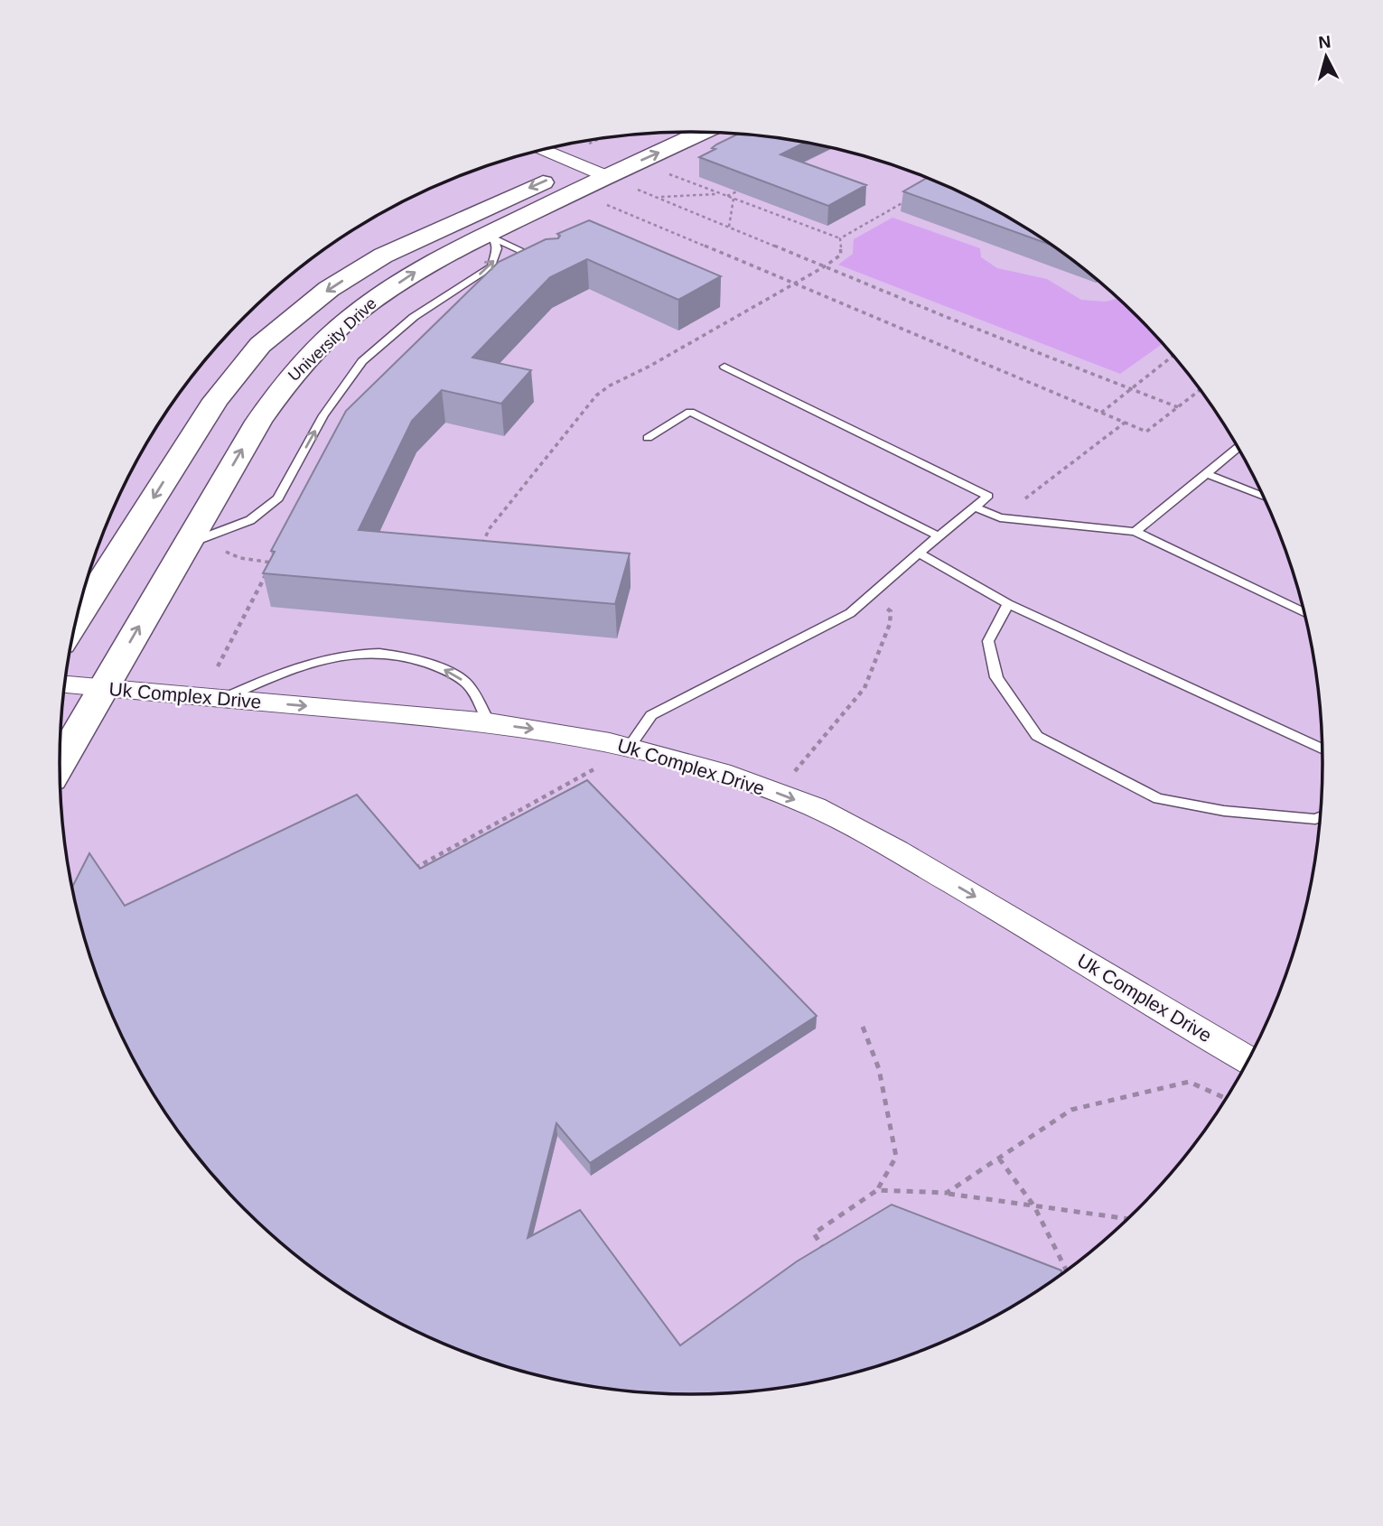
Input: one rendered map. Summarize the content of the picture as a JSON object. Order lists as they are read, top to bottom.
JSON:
{
  "streets": {
    "street": ["University Drive", "Uk Complex Drive"]
  },
  "crossings": [
    ["University Drive", "Uk Complex Drive"]
  ],
  "one_way": ["Uk Complex Drive"],
  "north": "top"
}
